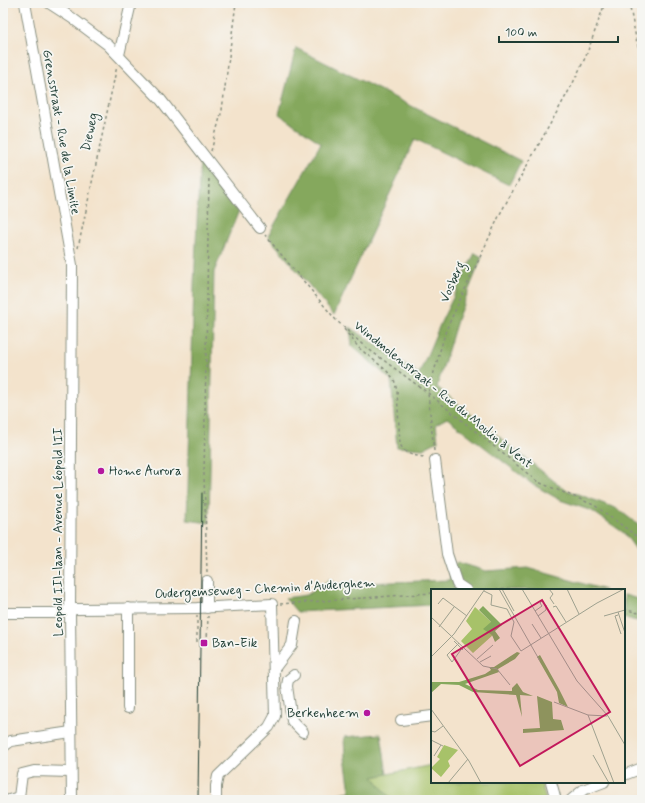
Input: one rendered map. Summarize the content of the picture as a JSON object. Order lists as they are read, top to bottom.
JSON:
{
  "streets": {
    "street": ["Grensstraat - Rue de la Limite", "Leopold III-laan - Avenue Léopold III", "Oudergemseweg - Chemin d'Auderghem"],
    "path": ["Dieweg", "Vosberg", "Windmolenstraat - Rue du Moulin à Vent"]
  },
  "crossings": [
    ["Grensstraat - Rue de la Limite", "Leopold III-laan - Avenue Léopold III"],
    ["Vosberg", "Windmolenstraat - Rue du Moulin à Vent"],
    ["Leopold III-laan - Avenue Léopold III", "Oudergemseweg - Chemin d'Auderghem"]
  ],
  "places": {
    "other": ["Home Aurora", "Berkenheem"],
    "transit": ["Ban-Eik"]
  },
  "scale_bar": "100 m"
}
